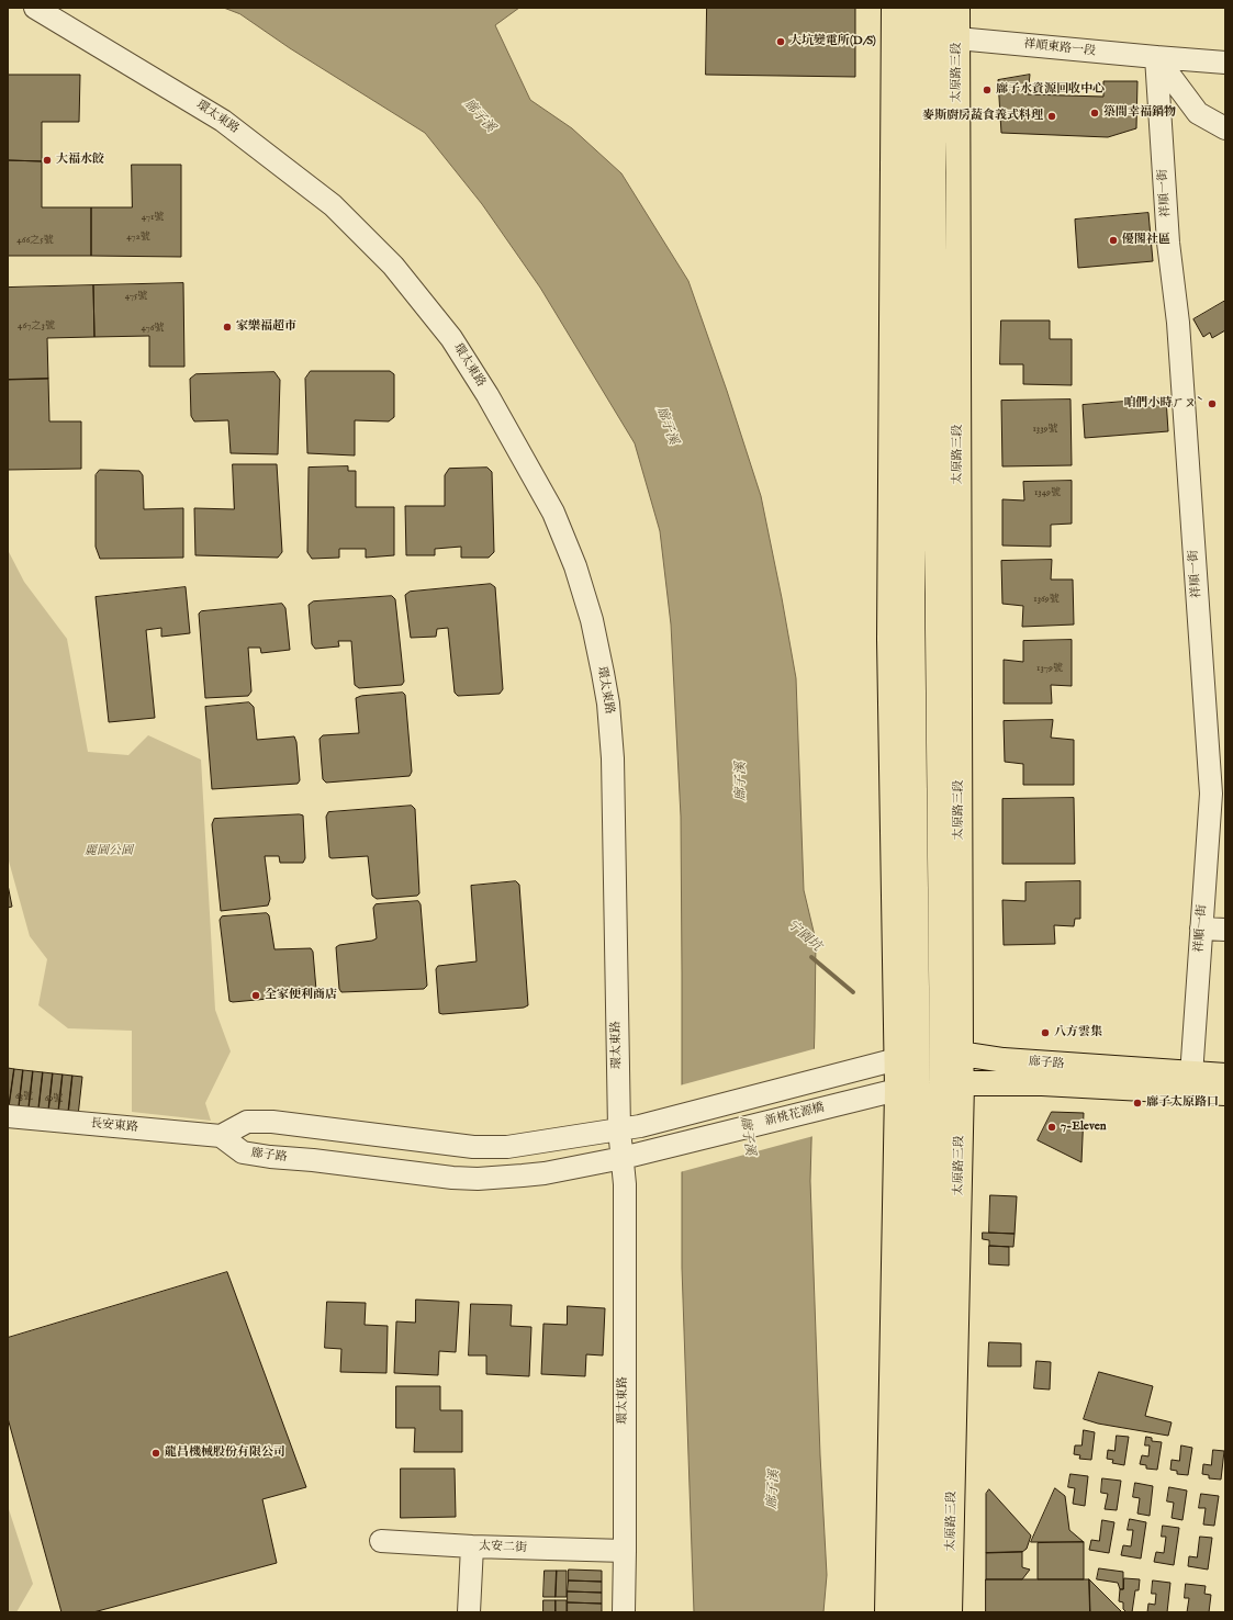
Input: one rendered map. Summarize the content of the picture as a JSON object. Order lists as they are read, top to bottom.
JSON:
{
  "streets": {
    "main road": ["太原路三段", "廍子路"],
    "street": [
      "祥順東路一段",
      "環太東路",
      "祥順一街",
      "新桃花源橋",
      "長安東路",
      "太安二街"
    ]
  },
  "crossings": [
    ["祥順東路一段", "太原路三段"],
    ["祥順東路一段", "祥順一街"],
    ["太原路三段", "廍子路"],
    ["環太東路", "廍子路"],
    ["環太東路", "新桃花源橋"],
    ["環太東路", "太安二街"],
    ["祥順一街", "廍子路"],
    ["廍子路", "新桃花源橋"],
    ["廍子路", "長安東路"]
  ],
  "water": ["廍子溪", "宁園坑"],
  "parks": ["麗園公園"],
  "places": [
    "大坑變電所(D/S)",
    "廍子水資源回收中心",
    "築間幸福鍋物",
    "麥斯廚房蔬食義式料理",
    "大福水餃",
    "優閣社區",
    "家樂福超市",
    "咱們小時ㄏㄡˋ",
    "全家便利商店",
    "八方雲集",
    "廍子太原路口",
    "7-Eleven",
    "龍昌機械股份有限公司"
  ],
  "house_numbers": [
    "471號",
    "472號",
    "466之5號",
    "475號",
    "467之3號",
    "476號",
    "1339號",
    "1349號",
    "1369號",
    "1379號",
    "63號",
    "69號"
  ]
}
